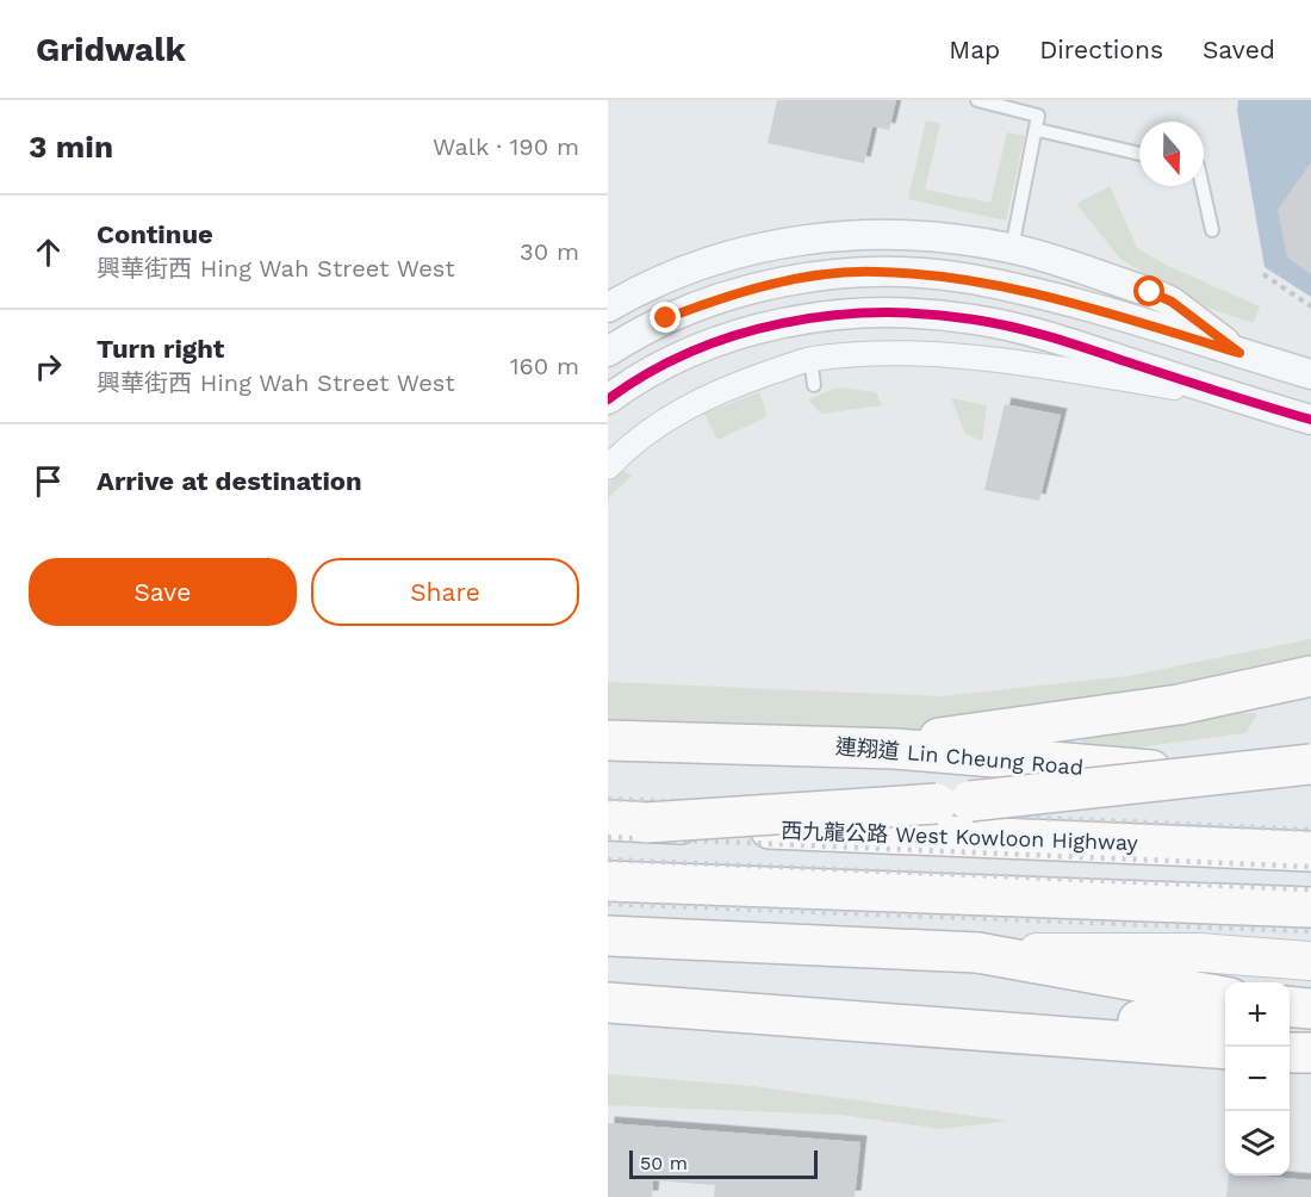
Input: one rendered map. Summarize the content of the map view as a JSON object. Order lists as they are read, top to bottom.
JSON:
{
  "streets": {
    "highway": ["連翔道 Lin Cheung Road", "西九龍公路 West Kowloon Highway"]
  },
  "scale_bar": "50 m",
  "north": "bottom",
  "page": {
    "header": "Gridwalk",
    "nav": ["Map", "Directions", "Saved"],
    "heading": ["3 min", "Walk · 190 m"],
    "list": [
      ["Continue", "興華街西 Hing Wah Street West", "30 m"],
      ["Turn right", "興華街西 Hing Wah Street West", "160 m"],
      "Arrive at destination"
    ],
    "buttons": ["Save", "Share"],
    "map_buttons": ["+", "−"],
    "scale": "50 m"
  }
}
